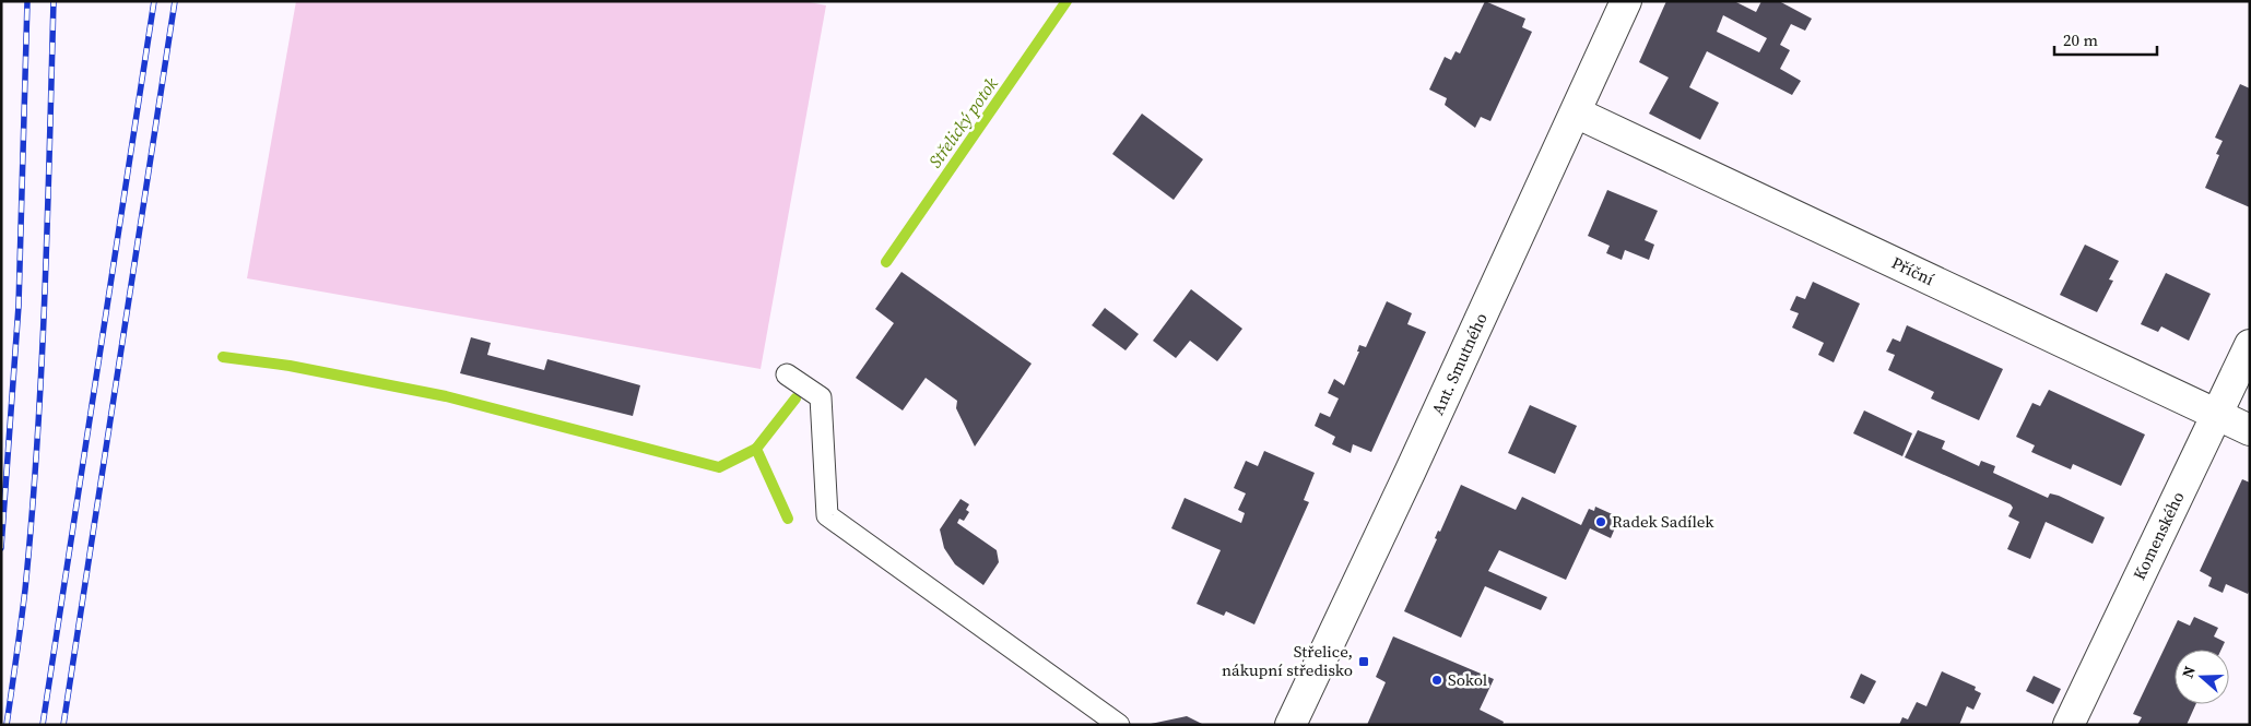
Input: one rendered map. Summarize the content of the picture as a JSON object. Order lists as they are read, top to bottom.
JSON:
{
  "streets": {
    "street": ["Příční", "Ant. Smutného", "Komenského"]
  },
  "crossings": [
    ["Příční", "Ant. Smutného"],
    ["Příční", "Komenského"]
  ],
  "water": ["Střelický potok"],
  "places": {
    "other": ["Radek Sadílek", "Sokol"],
    "transit": ["Střelice, nákupní středisko"]
  },
  "scale_bar": "20 m",
  "north": "left"
}
